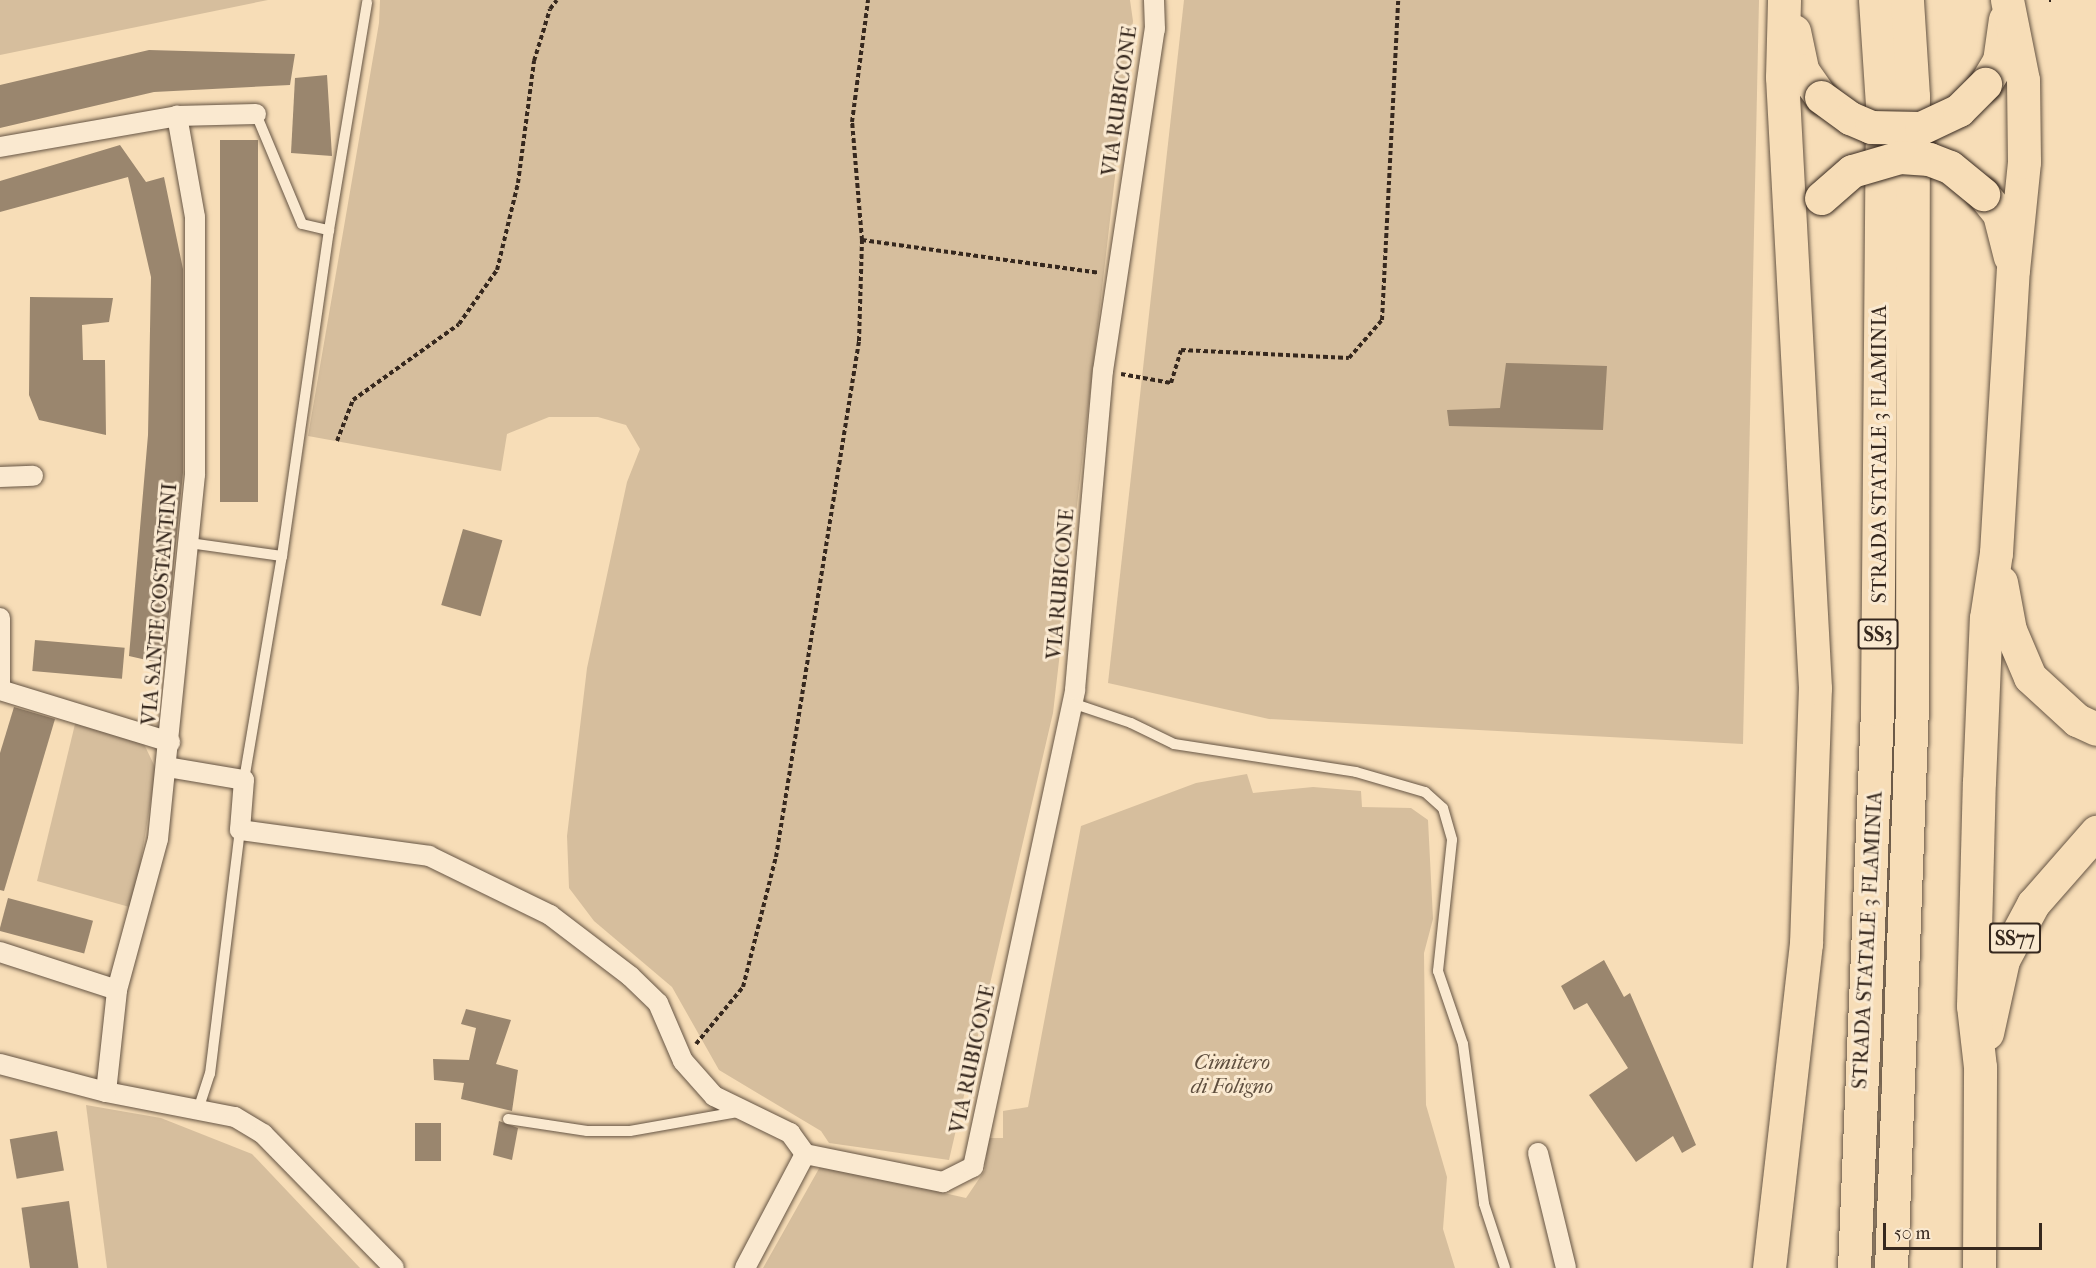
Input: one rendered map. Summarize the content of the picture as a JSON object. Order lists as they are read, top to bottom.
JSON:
{
  "streets": {
    "highway": ["STRADA STATALE 3 FLAMINIA", "SS3", "SS77"],
    "street": ["VIA RUBICONE", "VIA SANTE COSTANTINI"]
  },
  "parks": ["Cimitero di Foligno"],
  "scale_bar": "50 m"
}
